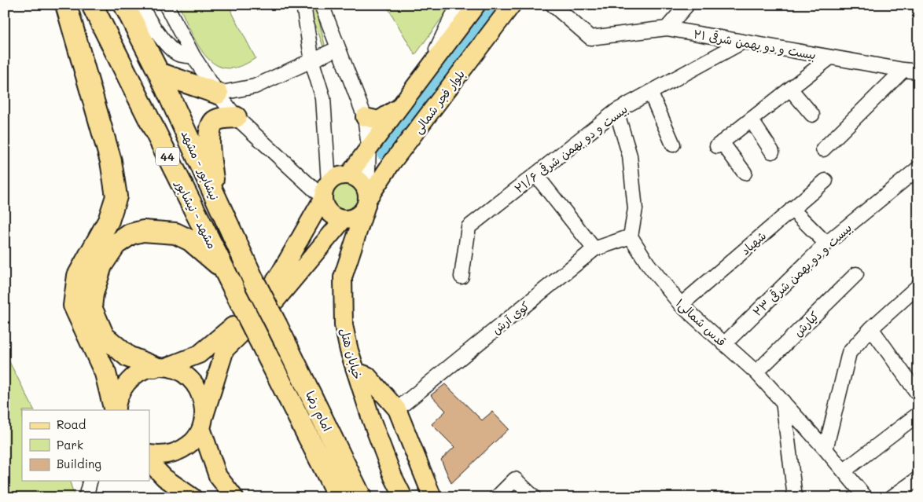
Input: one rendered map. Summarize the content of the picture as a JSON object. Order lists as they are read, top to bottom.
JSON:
{
  "streets": {
    "highway": [
      "44",
      "نیشابور - مشهد",
      "مشهد - نیشابور",
      "امام رضا"
    ],
    "main road": ["بلوار فجر شمالی", "خیابان هتل"],
    "street": [
      "بیست و دو بهمن شرقی ۲۱",
      "بیست و دو بهمن شرقی ۲۱/۶",
      "شهیاد",
      "بیست و دو بهمن شرقی ۲۳",
      "کوی آرش",
      "قدس شمالی۱",
      "کیارش"
    ]
  },
  "crossings": [
    ["بیست و دو بهمن شرقی ۲۱", "بیست و دو بهمن شرقی ۲۱/۶"],
    ["بلوار فجر شمالی", "خیابان هتل"],
    ["نیشابور - مشهد", "امام رضا"],
    ["مشهد - نیشابور", "امام رضا"],
    ["شهیاد", "قدس شمالی۱"],
    ["بیست و دو بهمن شرقی ۲۳", "قدس شمالی۱"],
    ["کوی آرش", "قدس شمالی۱"],
    ["قدس شمالی۱", "کیارش"]
  ],
  "legend": ["Road", "Park", "Building"]
}
